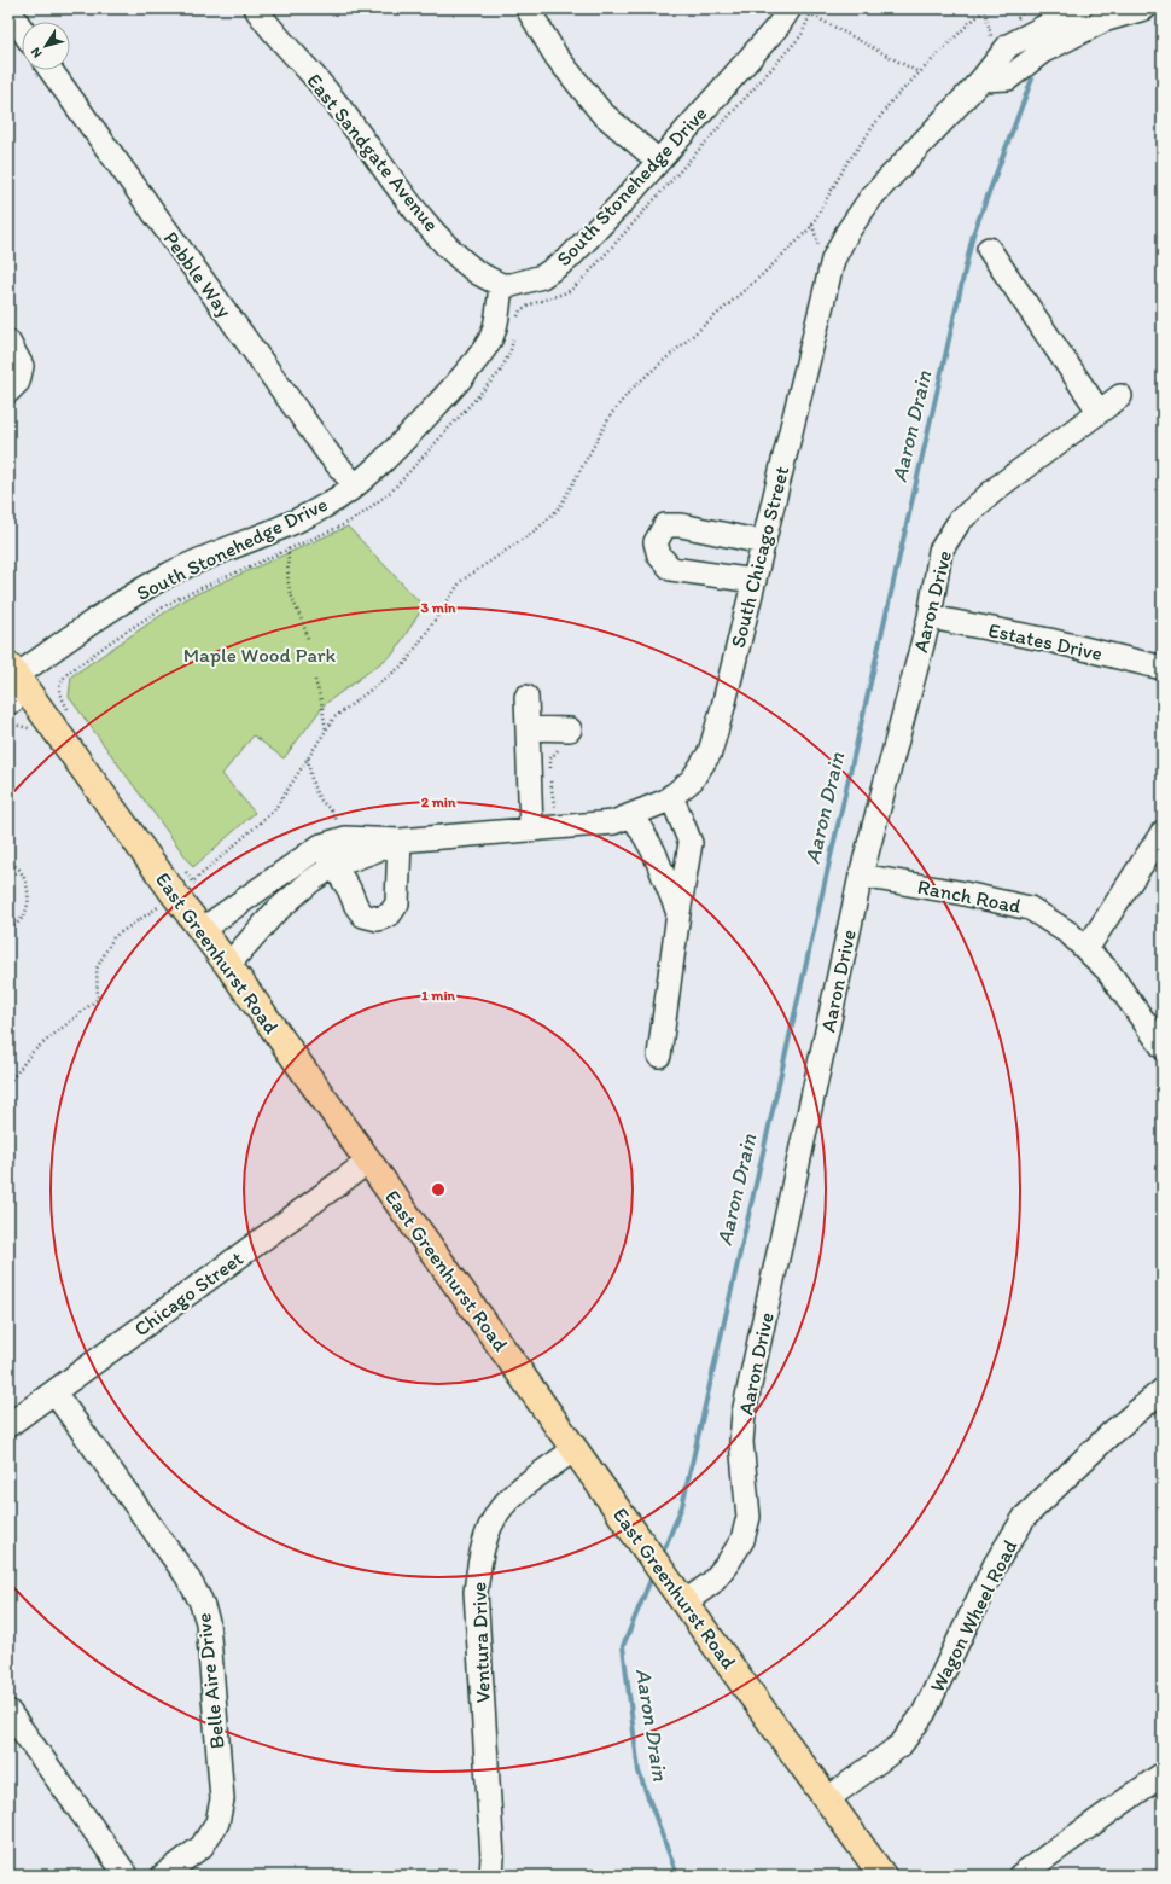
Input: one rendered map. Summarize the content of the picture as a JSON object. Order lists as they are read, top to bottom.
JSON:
{
  "streets": {
    "main road": ["East Greenhurst Road"],
    "street": [
      "East Sandgate Avenue",
      "South Stonehedge Drive",
      "Pebble Way",
      "South Chicago Street",
      "Aaron Drive",
      "Estates Drive",
      "Ranch Road",
      "Chicago Street",
      "Wagon Wheel Road",
      "Ventura Drive",
      "Belle Aire Drive"
    ]
  },
  "crossings": [
    ["East Sandgate Avenue", "South Stonehedge Drive"],
    ["South Stonehedge Drive", "Pebble Way"],
    ["South Stonehedge Drive", "East Greenhurst Road"],
    ["South Chicago Street", "East Greenhurst Road"],
    ["Aaron Drive", "Estates Drive"],
    ["Aaron Drive", "Ranch Road"],
    ["Aaron Drive", "East Greenhurst Road"],
    ["East Greenhurst Road", "Chicago Street"],
    ["East Greenhurst Road", "Wagon Wheel Road"],
    ["East Greenhurst Road", "Ventura Drive"],
    ["Chicago Street", "Belle Aire Drive"]
  ],
  "water": ["Aaron Drain"],
  "parks": ["Maple Wood Park"],
  "north": "bottom left",
  "rings": ["3 min", "2 min", "1 min"]
}
